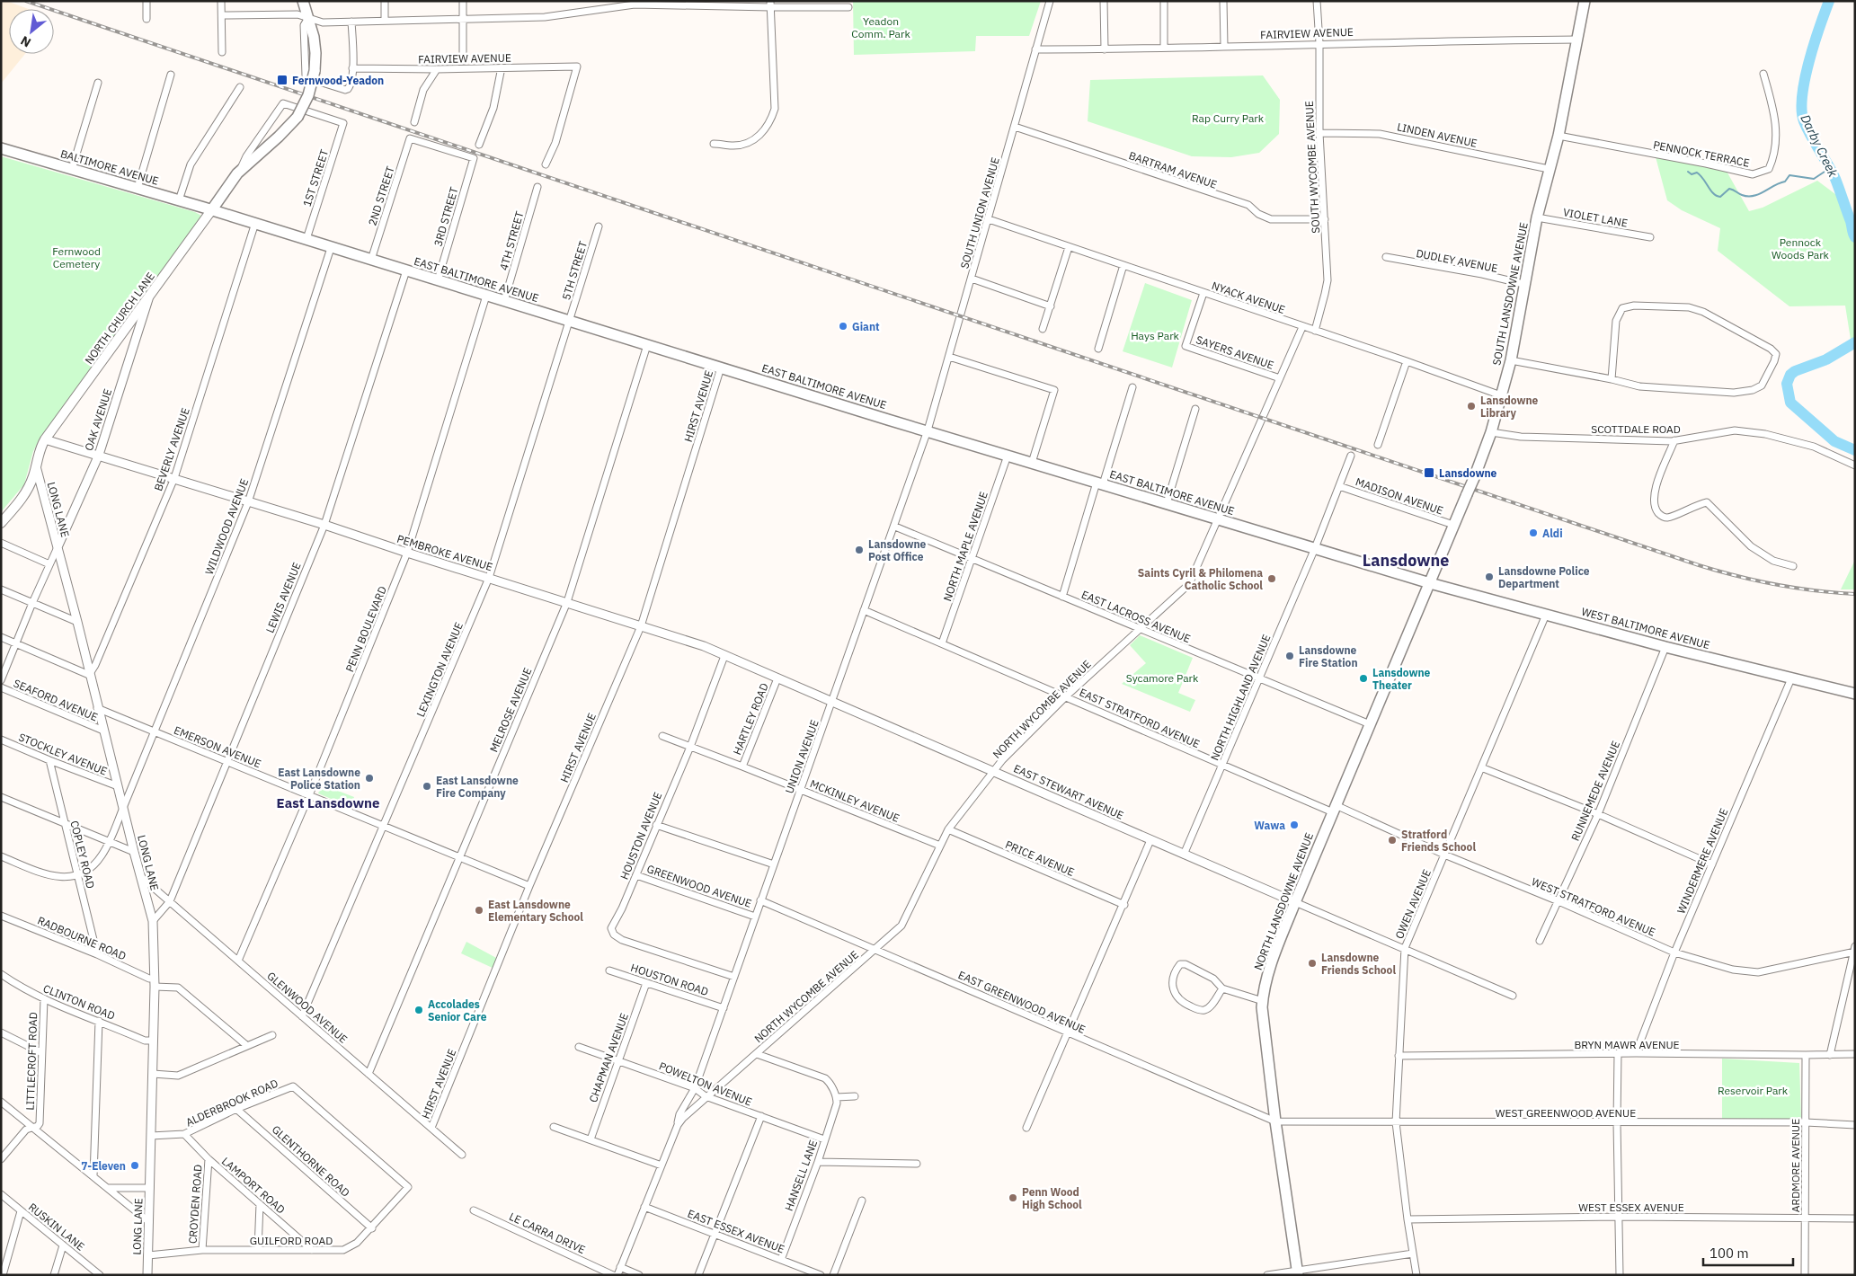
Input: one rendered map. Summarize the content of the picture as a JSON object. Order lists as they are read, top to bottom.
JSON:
{
  "streets": {
    "main road": [
      "BALTIMORE AVENUE",
      "EAST BALTIMORE AVENUE",
      "SOUTH LANSDOWNE AVENUE",
      "NORTH CHURCH LANE",
      "WEST BALTIMORE AVENUE",
      "NORTH LANSDOWNE AVENUE"
    ],
    "street": [
      "FAIRVIEW AVENUE",
      "LINDEN AVENUE",
      "PENNOCK TERRACE",
      "SOUTH WYCOMBE AVENUE",
      "BARTRAM AVENUE",
      "1ST STREET",
      "2ND STREET",
      "SOUTH UNION AVENUE",
      "3RD STREET",
      "VIOLET LANE",
      "4TH STREET",
      "DUDLEY AVENUE",
      "5TH STREET",
      "NYACK AVENUE",
      "SAYERS AVENUE",
      "HIRST AVENUE",
      "OAK AVENUE",
      "SCOTTDALE ROAD",
      "BEVERLY AVENUE",
      "MADISON AVENUE",
      "LONG LANE",
      "WILDWOOD AVENUE",
      "NORTH MAPLE AVENUE",
      "PEMBROKE AVENUE",
      "LEWIS AVENUE",
      "EAST LACROSS AVENUE",
      "PENN BOULEVARD",
      "LEXINGTON AVENUE",
      "NORTH HIGHLAND AVENUE",
      "SEAFORD AVENUE",
      "NORTH WYCOMBE AVENUE",
      "MELROSE AVENUE",
      "EAST STRATFORD AVENUE",
      "HARTLEY ROAD",
      "EMERSON AVENUE",
      "STOCKLEY AVENUE",
      "UNION AVENUE",
      "RUNNEMEDE AVENUE",
      "EAST STEWART AVENUE",
      "MCKINLEY AVENUE",
      "HOUSTON AVENUE",
      "COPLEY ROAD",
      "PRICE AVENUE",
      "WINDERMERE AVENUE",
      "GREENWOOD AVENUE",
      "OWEN AVENUE",
      "WEST STRATFORD AVENUE",
      "RADBOURNE ROAD",
      "HOUSTON ROAD",
      "CLINTON ROAD",
      "EAST GREENWOOD AVENUE",
      "GLENWOOD AVENUE",
      "BRYN MAWR AVENUE",
      "CHAPMAN AVENUE",
      "LITTLECROFT ROAD",
      "POWELTON AVENUE",
      "ALDERBROOK ROAD",
      "WEST GREENWOOD AVENUE",
      "GLENTHORNE ROAD",
      "ARDMORE AVENUE",
      "HANSELL LANE",
      "LAMPORT ROAD",
      "CROYDEN ROAD",
      "WEST ESSEX AVENUE",
      "RUSKIN LANE",
      "EAST ESSEX AVENUE",
      "LE CARRA DRIVE",
      "GUILFORD ROAD"
    ]
  },
  "crossings": [
    ["FAIRVIEW AVENUE", "SOUTH WYCOMBE AVENUE"],
    ["FAIRVIEW AVENUE", "SOUTH UNION AVENUE"],
    ["FAIRVIEW AVENUE", "SOUTH LANSDOWNE AVENUE"],
    ["LINDEN AVENUE", "SOUTH WYCOMBE AVENUE"],
    ["LINDEN AVENUE", "SOUTH LANSDOWNE AVENUE"],
    ["PENNOCK TERRACE", "SOUTH LANSDOWNE AVENUE"],
    ["BALTIMORE AVENUE", "EAST BALTIMORE AVENUE"],
    ["BALTIMORE AVENUE", "NORTH CHURCH LANE"],
    ["SOUTH WYCOMBE AVENUE", "BARTRAM AVENUE"],
    ["SOUTH WYCOMBE AVENUE", "NYACK AVENUE"],
    ["BARTRAM AVENUE", "SOUTH UNION AVENUE"],
    ["1ST STREET", "EAST BALTIMORE AVENUE"],
    ["2ND STREET", "3RD STREET"],
    ["2ND STREET", "EAST BALTIMORE AVENUE"],
    ["SOUTH UNION AVENUE", "EAST BALTIMORE AVENUE"],
    ["SOUTH UNION AVENUE", "NYACK AVENUE"],
    ["SOUTH UNION AVENUE", "UNION AVENUE"],
    ["3RD STREET", "EAST BALTIMORE AVENUE"],
    ["VIOLET LANE", "SOUTH LANSDOWNE AVENUE"],
    ["4TH STREET", "EAST BALTIMORE AVENUE"],
    ["DUDLEY AVENUE", "SOUTH LANSDOWNE AVENUE"],
    ["5TH STREET", "EAST BALTIMORE AVENUE"],
    ["5TH STREET", "LEXINGTON AVENUE"],
    ["EAST BALTIMORE AVENUE", "SOUTH LANSDOWNE AVENUE"],
    ["EAST BALTIMORE AVENUE", "NORTH CHURCH LANE"],
    ["EAST BALTIMORE AVENUE", "HIRST AVENUE"],
    ["EAST BALTIMORE AVENUE", "BEVERLY AVENUE"],
    ["EAST BALTIMORE AVENUE", "WILDWOOD AVENUE"],
    ["EAST BALTIMORE AVENUE", "NORTH MAPLE AVENUE"],
    ["EAST BALTIMORE AVENUE", "LEWIS AVENUE"],
    ["EAST BALTIMORE AVENUE", "WEST BALTIMORE AVENUE"],
    ["EAST BALTIMORE AVENUE", "PENN BOULEVARD"],
    ["EAST BALTIMORE AVENUE", "LEXINGTON AVENUE"],
    ["EAST BALTIMORE AVENUE", "NORTH HIGHLAND AVENUE"],
    ["EAST BALTIMORE AVENUE", "NORTH WYCOMBE AVENUE"],
    ["EAST BALTIMORE AVENUE", "MELROSE AVENUE"],
    ["EAST BALTIMORE AVENUE", "UNION AVENUE"],
    ["EAST BALTIMORE AVENUE", "NORTH LANSDOWNE AVENUE"],
    ["SOUTH LANSDOWNE AVENUE", "NYACK AVENUE"],
    ["SOUTH LANSDOWNE AVENUE", "SCOTTDALE ROAD"],
    ["SOUTH LANSDOWNE AVENUE", "MADISON AVENUE"],
    ["SOUTH LANSDOWNE AVENUE", "WEST BALTIMORE AVENUE"],
    ["SOUTH LANSDOWNE AVENUE", "NORTH LANSDOWNE AVENUE"],
    ["NYACK AVENUE", "SAYERS AVENUE"],
    ["NORTH CHURCH LANE", "OAK AVENUE"],
    ["NORTH CHURCH LANE", "LONG LANE"],
    ["NORTH CHURCH LANE", "PEMBROKE AVENUE"],
    ["HIRST AVENUE", "PEMBROKE AVENUE"],
    ["HIRST AVENUE", "EMERSON AVENUE"],
    ["HIRST AVENUE", "GLENWOOD AVENUE"],
    ["OAK AVENUE", "LONG LANE"],
    ["OAK AVENUE", "PEMBROKE AVENUE"],
    ["BEVERLY AVENUE", "LONG LANE"],
    ["BEVERLY AVENUE", "PEMBROKE AVENUE"],
    ["MADISON AVENUE", "NORTH HIGHLAND AVENUE"],
    ["LONG LANE", "WILDWOOD AVENUE"],
    ["LONG LANE", "LEWIS AVENUE"],
    ["LONG LANE", "SEAFORD AVENUE"],
    ["LONG LANE", "EMERSON AVENUE"],
    ["LONG LANE", "STOCKLEY AVENUE"],
    ["LONG LANE", "RADBOURNE ROAD"],
    ["LONG LANE", "CLINTON ROAD"],
    ["LONG LANE", "GLENWOOD AVENUE"],
    ["LONG LANE", "ALDERBROOK ROAD"],
    ["LONG LANE", "GUILFORD ROAD"],
    ["WILDWOOD AVENUE", "PEMBROKE AVENUE"],
    ["WILDWOOD AVENUE", "EMERSON AVENUE"],
    ["WILDWOOD AVENUE", "COPLEY ROAD"],
    ["NORTH MAPLE AVENUE", "EAST LACROSS AVENUE"],
    ["NORTH MAPLE AVENUE", "EAST STRATFORD AVENUE"],
    ["PEMBROKE AVENUE", "LEWIS AVENUE"],
    ["PEMBROKE AVENUE", "PENN BOULEVARD"],
    ["PEMBROKE AVENUE", "LEXINGTON AVENUE"],
    ["PEMBROKE AVENUE", "MELROSE AVENUE"],
    ["PEMBROKE AVENUE", "HARTLEY ROAD"],
    ["PEMBROKE AVENUE", "UNION AVENUE"],
    ["PEMBROKE AVENUE", "EAST STEWART AVENUE"],
    ["LEWIS AVENUE", "EMERSON AVENUE"],
    ["LEWIS AVENUE", "GLENWOOD AVENUE"],
    ["EAST LACROSS AVENUE", "NORTH HIGHLAND AVENUE"],
    ["EAST LACROSS AVENUE", "NORTH WYCOMBE AVENUE"],
    ["EAST LACROSS AVENUE", "UNION AVENUE"],
    ["EAST LACROSS AVENUE", "NORTH LANSDOWNE AVENUE"],
    ["WEST BALTIMORE AVENUE", "RUNNEMEDE AVENUE"],
    ["WEST BALTIMORE AVENUE", "WINDERMERE AVENUE"],
    ["WEST BALTIMORE AVENUE", "NORTH LANSDOWNE AVENUE"],
    ["WEST BALTIMORE AVENUE", "OWEN AVENUE"],
    ["PENN BOULEVARD", "EMERSON AVENUE"],
    ["PENN BOULEVARD", "GLENWOOD AVENUE"],
    ["LEXINGTON AVENUE", "EMERSON AVENUE"],
    ["LEXINGTON AVENUE", "GLENWOOD AVENUE"],
    ["NORTH HIGHLAND AVENUE", "EAST STRATFORD AVENUE"],
    ["NORTH HIGHLAND AVENUE", "EAST STEWART AVENUE"],
    ["NORTH WYCOMBE AVENUE", "EAST STRATFORD AVENUE"],
    ["NORTH WYCOMBE AVENUE", "UNION AVENUE"],
    ["NORTH WYCOMBE AVENUE", "EAST STEWART AVENUE"],
    ["NORTH WYCOMBE AVENUE", "MCKINLEY AVENUE"],
    ["NORTH WYCOMBE AVENUE", "PRICE AVENUE"],
    ["NORTH WYCOMBE AVENUE", "EAST GREENWOOD AVENUE"],
    ["NORTH WYCOMBE AVENUE", "POWELTON AVENUE"],
    ["NORTH WYCOMBE AVENUE", "EAST ESSEX AVENUE"],
    ["MELROSE AVENUE", "EMERSON AVENUE"],
    ["MELROSE AVENUE", "GLENWOOD AVENUE"],
    ["EAST STRATFORD AVENUE", "UNION AVENUE"],
    ["EAST STRATFORD AVENUE", "NORTH LANSDOWNE AVENUE"],
    ["EAST STRATFORD AVENUE", "WEST STRATFORD AVENUE"],
    ["HARTLEY ROAD", "MCKINLEY AVENUE"],
    ["STOCKLEY AVENUE", "COPLEY ROAD"],
    ["UNION AVENUE", "EAST STEWART AVENUE"],
    ["UNION AVENUE", "MCKINLEY AVENUE"],
    ["UNION AVENUE", "HOUSTON AVENUE"],
    ["UNION AVENUE", "GREENWOOD AVENUE"],
    ["UNION AVENUE", "HOUSTON ROAD"],
    ["UNION AVENUE", "EAST GREENWOOD AVENUE"],
    ["UNION AVENUE", "POWELTON AVENUE"],
    ["RUNNEMEDE AVENUE", "WEST STRATFORD AVENUE"],
    ["EAST STEWART AVENUE", "NORTH LANSDOWNE AVENUE"],
    ["MCKINLEY AVENUE", "HOUSTON AVENUE"],
    ["HOUSTON AVENUE", "GREENWOOD AVENUE"],
    ["COPLEY ROAD", "RADBOURNE ROAD"],
    ["WINDERMERE AVENUE", "WEST STRATFORD AVENUE"],
    ["WINDERMERE AVENUE", "BRYN MAWR AVENUE"],
    ["NORTH LANSDOWNE AVENUE", "WEST STRATFORD AVENUE"],
    ["NORTH LANSDOWNE AVENUE", "EAST GREENWOOD AVENUE"],
    ["NORTH LANSDOWNE AVENUE", "WEST GREENWOOD AVENUE"],
    ["OWEN AVENUE", "WEST STRATFORD AVENUE"],
    ["OWEN AVENUE", "BRYN MAWR AVENUE"],
    ["OWEN AVENUE", "WEST GREENWOOD AVENUE"],
    ["OWEN AVENUE", "WEST ESSEX AVENUE"],
    ["HOUSTON ROAD", "CHAPMAN AVENUE"],
    ["CLINTON ROAD", "LITTLECROFT ROAD"],
    ["EAST GREENWOOD AVENUE", "WEST GREENWOOD AVENUE"],
    ["BRYN MAWR AVENUE", "ARDMORE AVENUE"],
    ["CHAPMAN AVENUE", "POWELTON AVENUE"],
    ["POWELTON AVENUE", "HANSELL LANE"],
    ["ALDERBROOK ROAD", "GLENTHORNE ROAD"],
    ["ALDERBROOK ROAD", "LAMPORT ROAD"],
    ["ALDERBROOK ROAD", "GUILFORD ROAD"],
    ["WEST GREENWOOD AVENUE", "ARDMORE AVENUE"],
    ["GLENTHORNE ROAD", "GUILFORD ROAD"],
    ["ARDMORE AVENUE", "WEST ESSEX AVENUE"],
    ["HANSELL LANE", "EAST ESSEX AVENUE"],
    ["LAMPORT ROAD", "CROYDEN ROAD"],
    ["LAMPORT ROAD", "GUILFORD ROAD"],
    ["CROYDEN ROAD", "GUILFORD ROAD"]
  ],
  "districts": ["Lansdowne", "East Lansdowne"],
  "water": ["Darby Creek"],
  "parks": [
    "Yeadon Comm. Park",
    "Rap Curry Park",
    "Pennock Woods Park",
    "Fernwood Cemetery",
    "Hays Park",
    "Sycamore Park",
    "Reservoir Park"
  ],
  "places": {
    "transit": ["Fernwood-Yeadon", "Lansdowne"],
    "other": [
      "Giant",
      "Lansdowne Library",
      "Aldi",
      "Lansdowne Post Office",
      "Lansdowne Police Department",
      "Saints Cyril & Philomena Catholic School",
      "Lansdowne Fire Station",
      "Lansdowne Theater",
      "East Lansdowne Police Station",
      "East Lansdowne Fire Company",
      "Wawa",
      "Stratford Friends School",
      "East Lansdowne Elementary School",
      "Lansdowne Friends School",
      "Accolades Senior Care",
      "7-Eleven",
      "Penn Wood High School"
    ]
  },
  "scale_bar": "100 m",
  "north": "bottom left"
}
